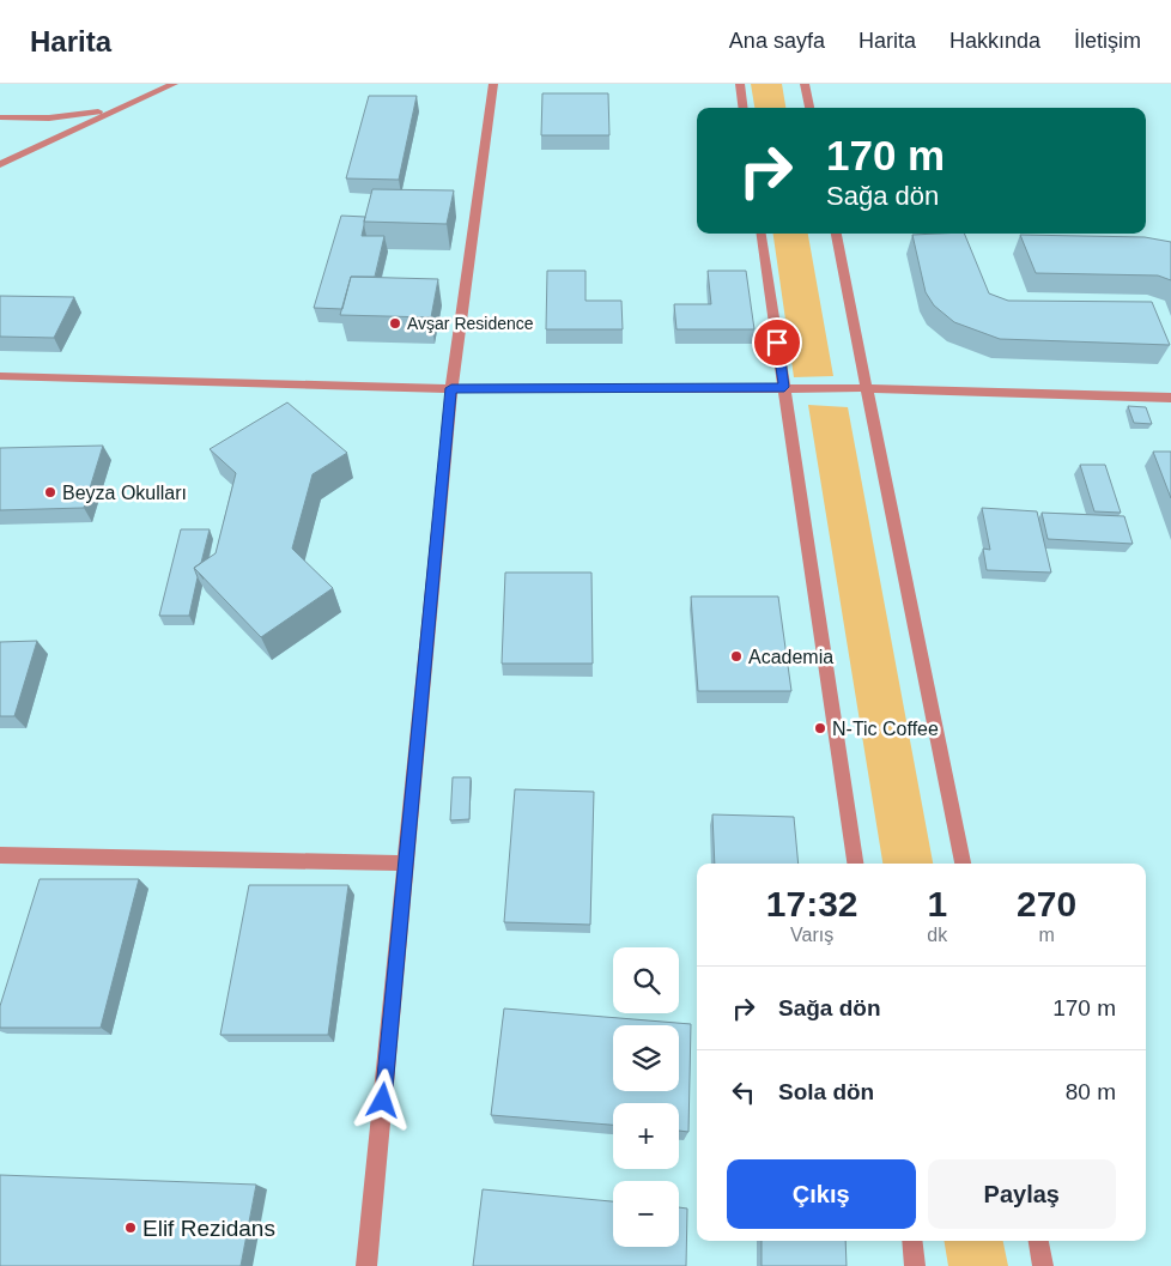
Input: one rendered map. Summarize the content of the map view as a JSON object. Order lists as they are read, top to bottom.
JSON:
{
  "places": [
    "Avşar Residence",
    "Beyza Okulları",
    "Academia",
    "N-Tic Coffee",
    "Elif Rezidans"
  ],
  "page": {
    "header": "Harita",
    "nav": [
      "Ana sayfa",
      "Harita",
      "Hakkında",
      "İletişim"
    ],
    "turn": ["170 m", "Sağa dön"],
    "eta": [
      "17:32",
      "Varış",
      "1",
      "dk",
      "270",
      "m"
    ],
    "map_buttons": ["+", "−"],
    "list": [
      {
        "name": "Sağa dön",
        "value": "170 m"
      },
      {
        "name": "Sola dön",
        "value": "80 m"
      }
    ],
    "buttons": ["Çıkış", "Paylaş"]
  }
}
